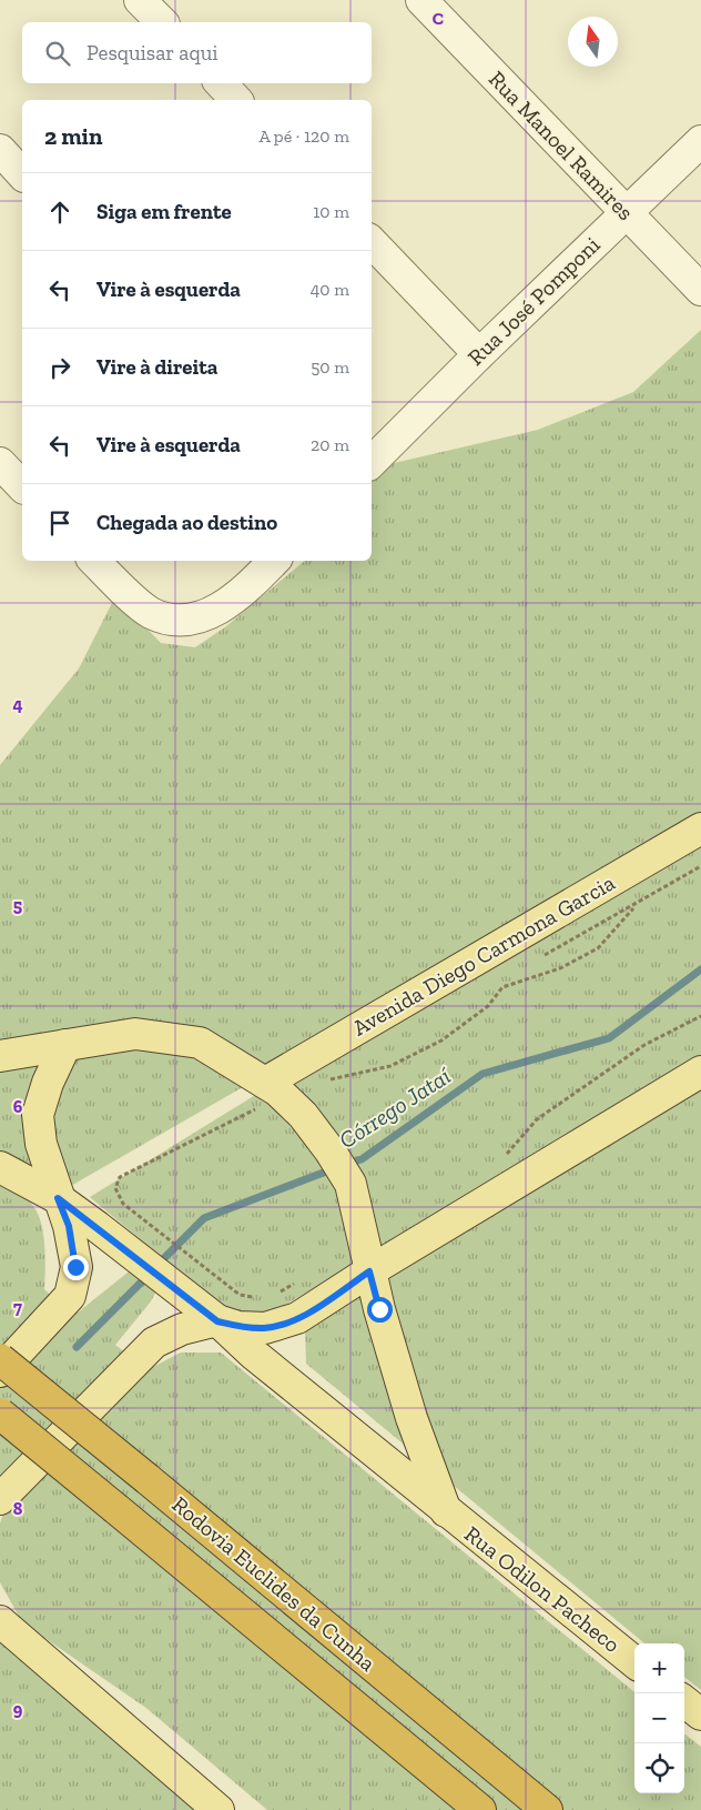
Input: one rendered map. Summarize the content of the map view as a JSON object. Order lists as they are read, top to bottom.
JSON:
{
  "streets": {
    "highway": ["Rodovia Euclides da Cunha"],
    "main road": ["Avenida Diego Carmona Garcia", "Rua Odilon Pacheco"],
    "street": ["Rua Manoel Ramires", "Rua José Pomponi"]
  },
  "crossings": [
    ["Rua Manoel Ramires", "Rua José Pomponi"]
  ],
  "water": ["Córrego Jataí"],
  "north": "top",
  "page": {
    "search": "Pesquisar aqui",
    "heading": ["2 min", "A pé · 120 m"],
    "list": [
      ["Siga em frente", "10 m"],
      ["Vire à esquerda", "40 m"],
      ["Vire à direita", "50 m"],
      ["Vire à esquerda", "20 m"],
      "Chegada ao destino"
    ],
    "map_buttons": ["+", "−"]
  },
  "grid": {
    "columns": ["C"],
    "rows": [
      "4",
      "5",
      "6",
      "7",
      "8",
      "9"
    ]
  }
}
